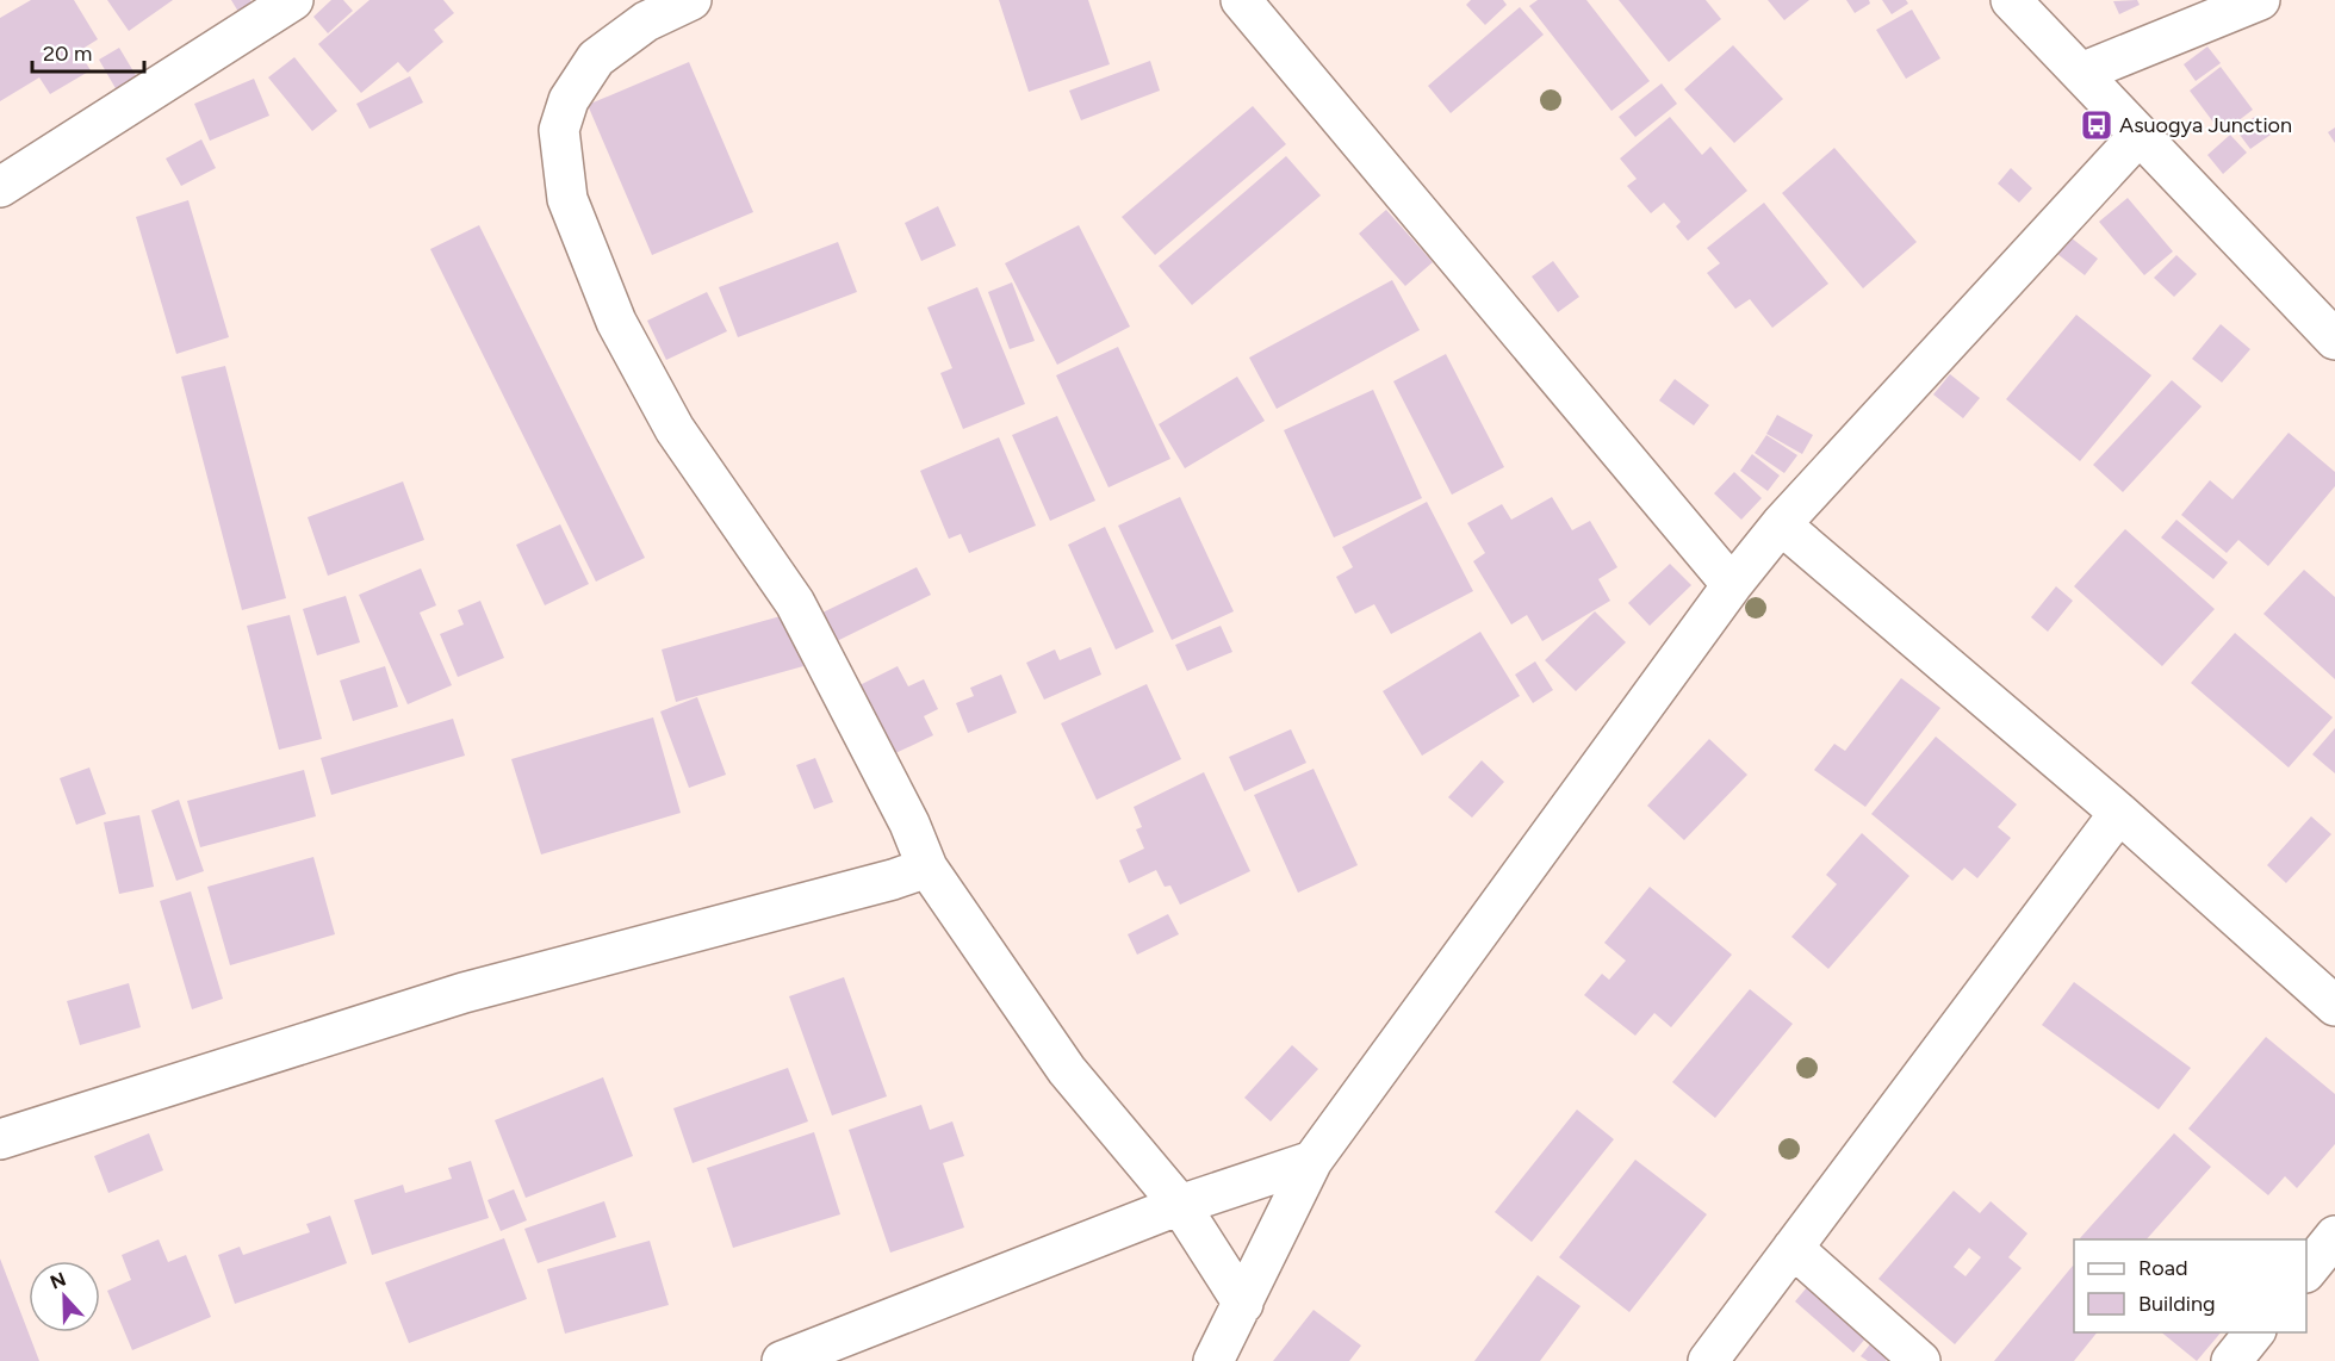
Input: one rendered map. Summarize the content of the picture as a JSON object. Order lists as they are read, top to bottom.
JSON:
{
  "places": {
    "bus stop": ["Asuogya Junction"]
  },
  "legend": ["Road", "Building"],
  "scale_bar": "20 m",
  "north": "top"
}
